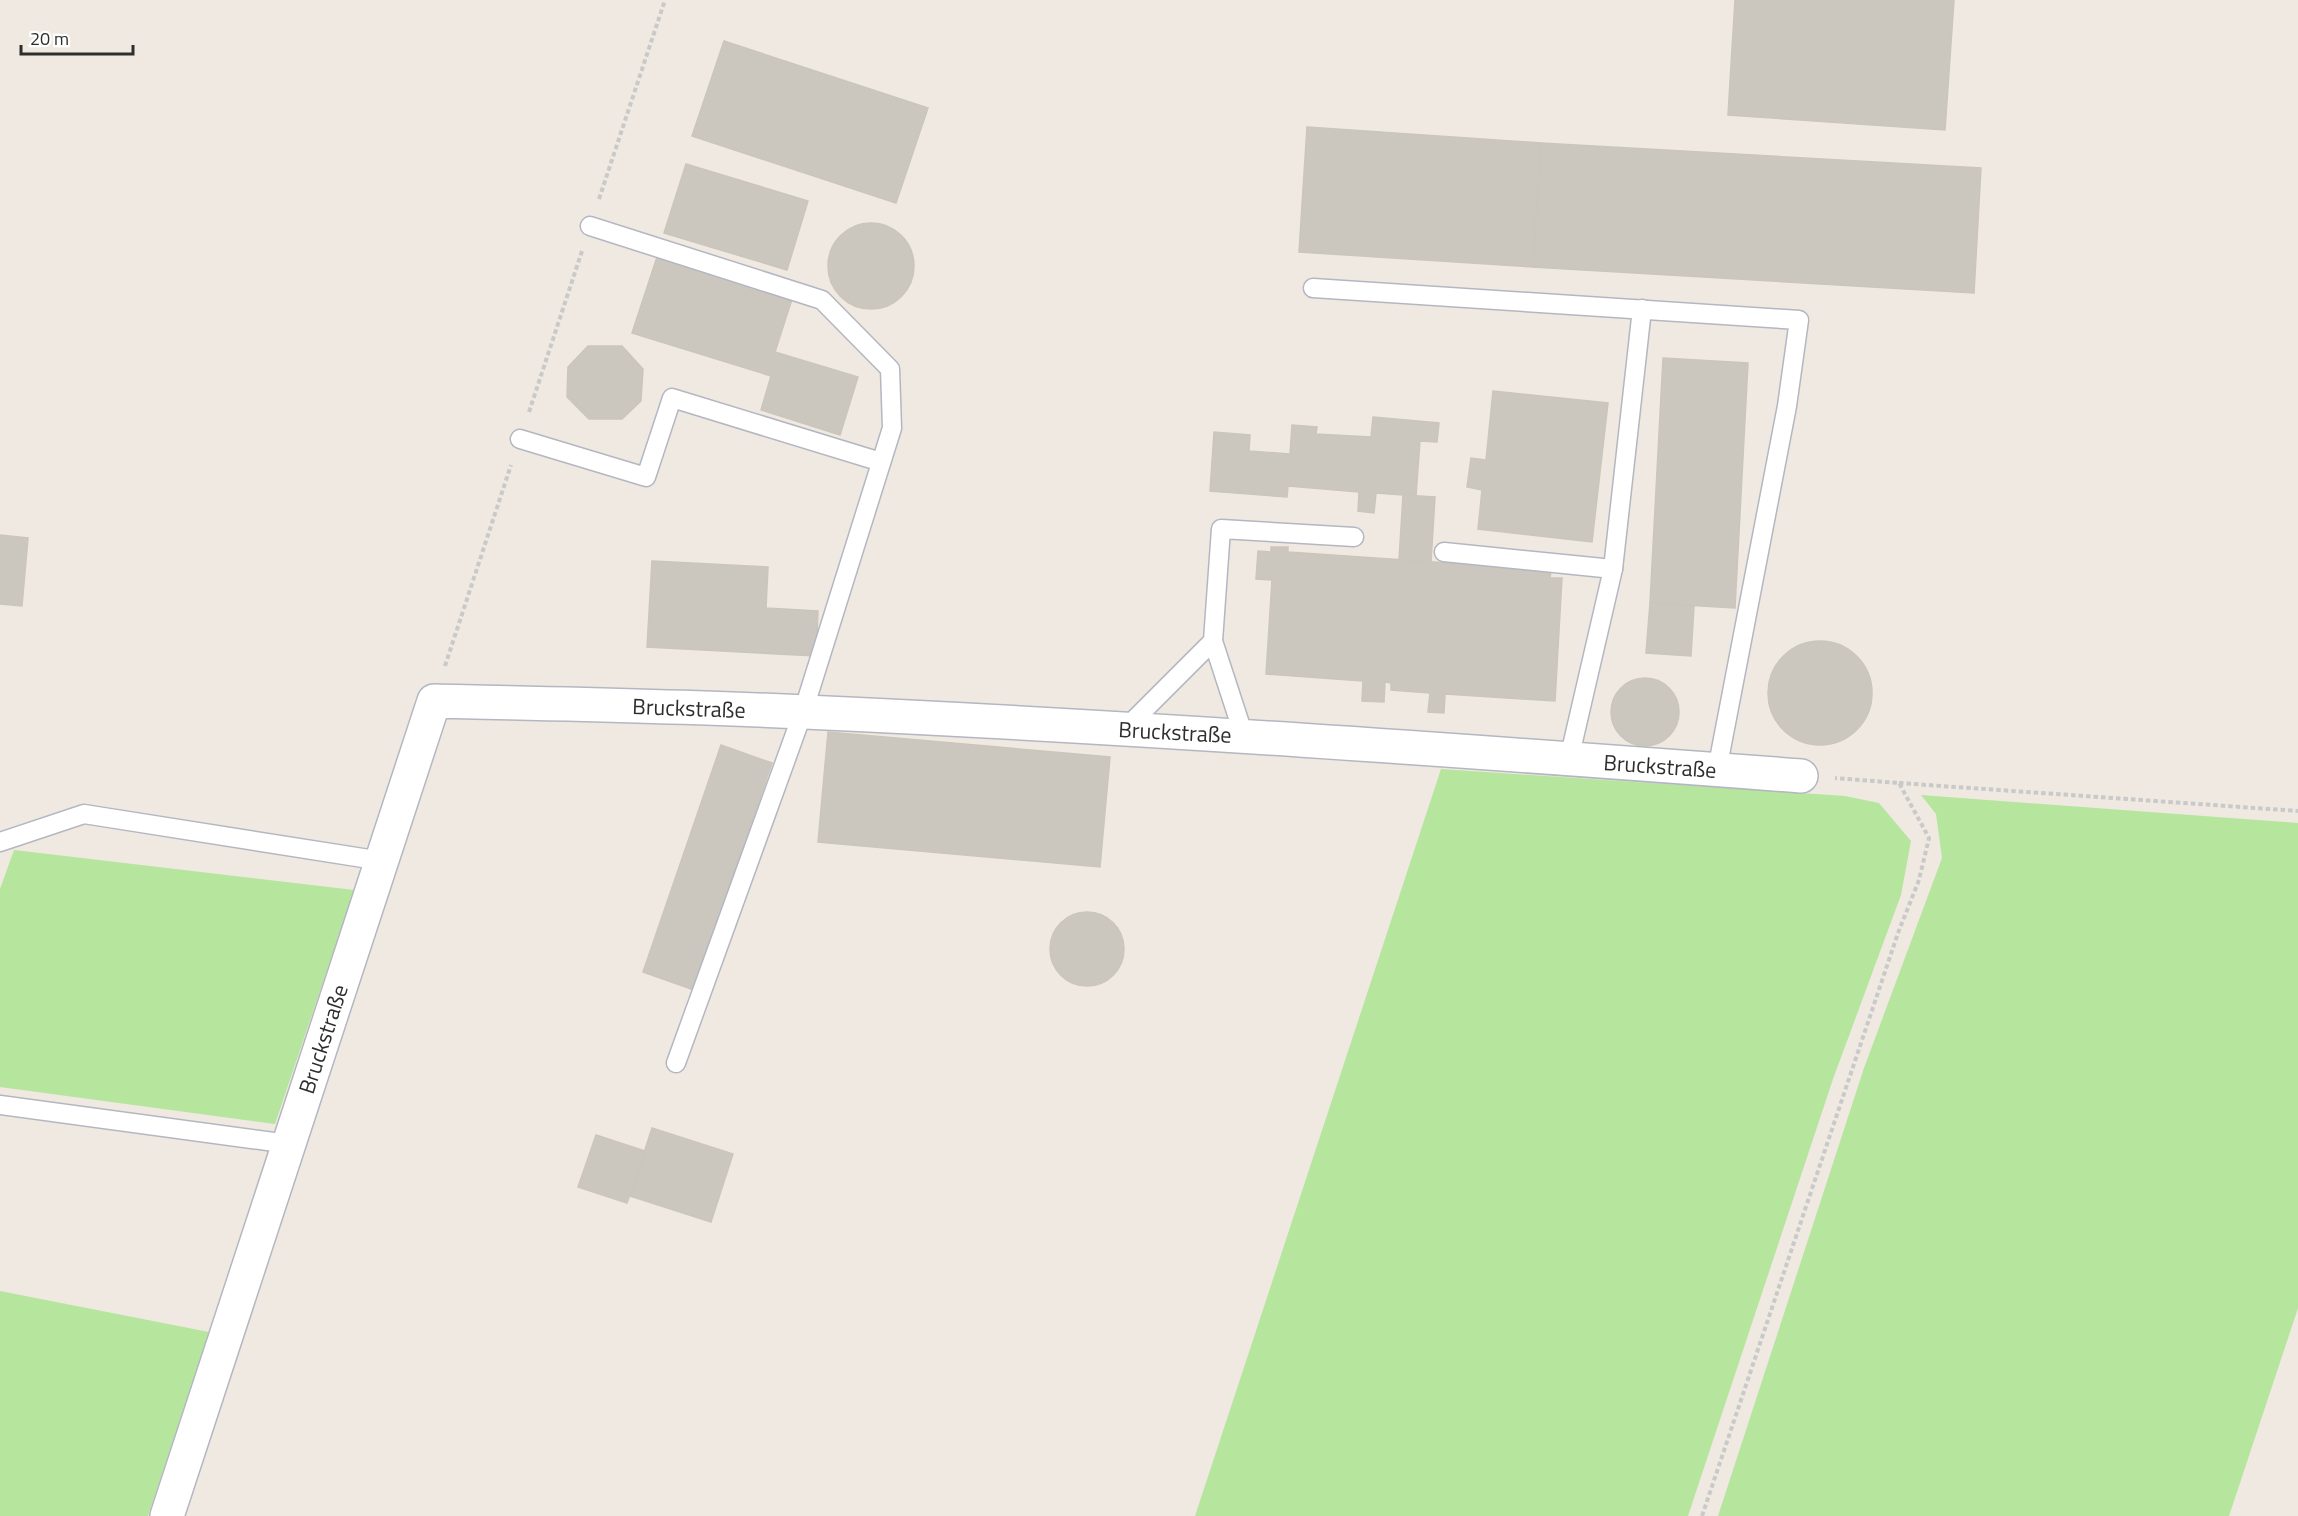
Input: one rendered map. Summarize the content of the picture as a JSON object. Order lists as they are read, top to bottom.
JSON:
{
  "streets": {
    "street": ["Bruckstraße"]
  },
  "scale_bar": "20 m"
}
